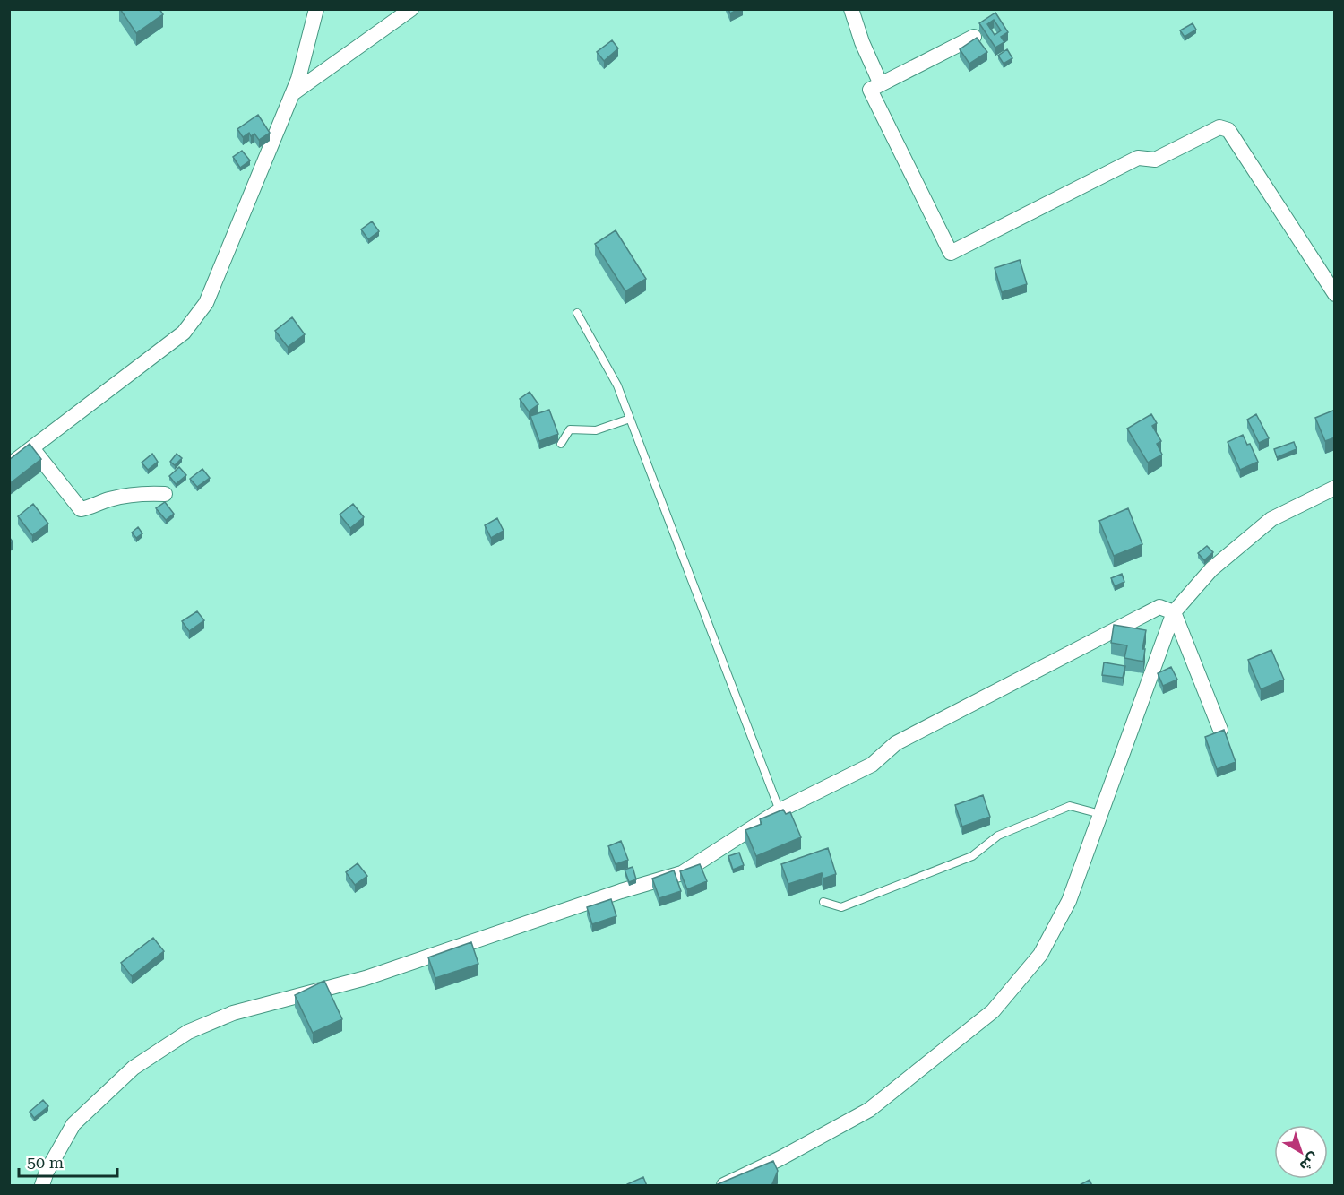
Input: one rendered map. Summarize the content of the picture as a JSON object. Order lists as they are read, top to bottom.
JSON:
{
  "scale_bar": "50 m",
  "north": "bottom right"
}
